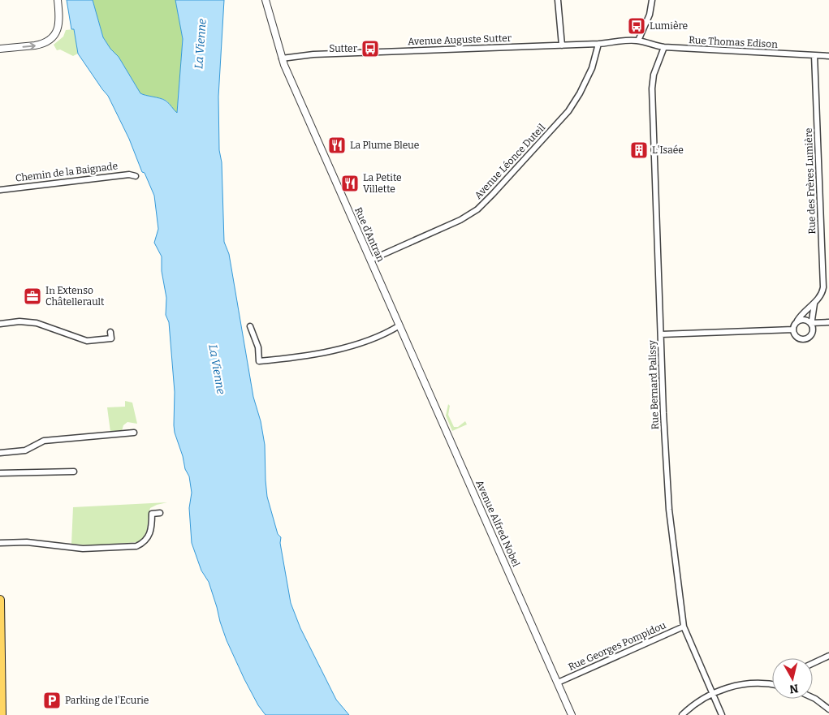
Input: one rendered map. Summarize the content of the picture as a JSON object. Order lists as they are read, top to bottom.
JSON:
{
  "streets": {
    "street": [
      "Avenue Auguste Sutter",
      "Rue Thomas Edison",
      "Avenue Léonce Duteil",
      "Chemin de la Baignade",
      "Rue des Frères Lumière",
      "Rue d'Antran",
      "Rue Bernard Palissy",
      "Avenue Alfred Nobel",
      "Rue Georges Pompidou"
    ]
  },
  "crossings": [
    ["Avenue Auguste Sutter", "Rue Thomas Edison"],
    ["Avenue Auguste Sutter", "Avenue Léonce Duteil"],
    ["Avenue Auguste Sutter", "Rue d'Antran"],
    ["Rue Thomas Edison", "Rue des Frères Lumière"],
    ["Rue Thomas Edison", "Rue Bernard Palissy"],
    ["Avenue Léonce Duteil", "Rue d'Antran"],
    ["Rue d'Antran", "Avenue Alfred Nobel"],
    ["Rue Bernard Palissy", "Rue Georges Pompidou"],
    ["Avenue Alfred Nobel", "Rue Georges Pompidou"]
  ],
  "water": ["La Vienne"],
  "places": {
    "bus stop": ["Lumière", "Sutter"],
    "restaurant": ["La Plume Bleue", "La Petite Villette"],
    "building": ["L'Isaée"],
    "office": ["In Extenso Châtellerault"],
    "parking": ["Parking de l'Ecurie"]
  },
  "north": "bottom"
}
